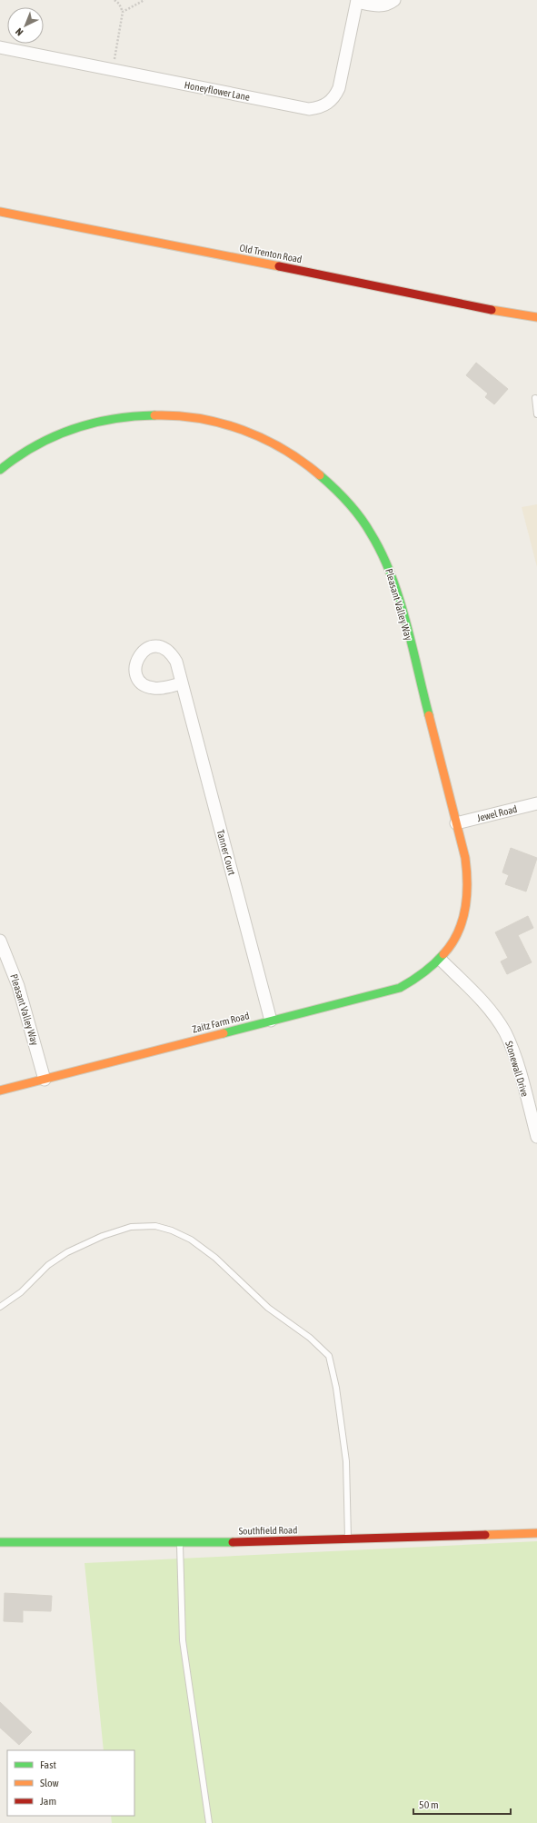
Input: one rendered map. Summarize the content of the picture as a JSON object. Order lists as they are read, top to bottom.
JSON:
{
  "streets": {
    "street": [
      "Honeyflower Lane",
      "Old Trenton Road",
      "Pleasant Valley Way",
      "Jewel Road",
      "Tanner Court",
      "Zaitz Farm Road",
      "Stonewall Drive",
      "Southfield Road"
    ]
  },
  "crossings": [
    ["Pleasant Valley Way", "Jewel Road"],
    ["Pleasant Valley Way", "Zaitz Farm Road"],
    ["Pleasant Valley Way", "Stonewall Drive"],
    ["Tanner Court", "Zaitz Farm Road"],
    ["Zaitz Farm Road", "Stonewall Drive"]
  ],
  "legend": ["Fast", "Slow", "Jam"],
  "scale_bar": "50 m",
  "north": "bottom left"
}
